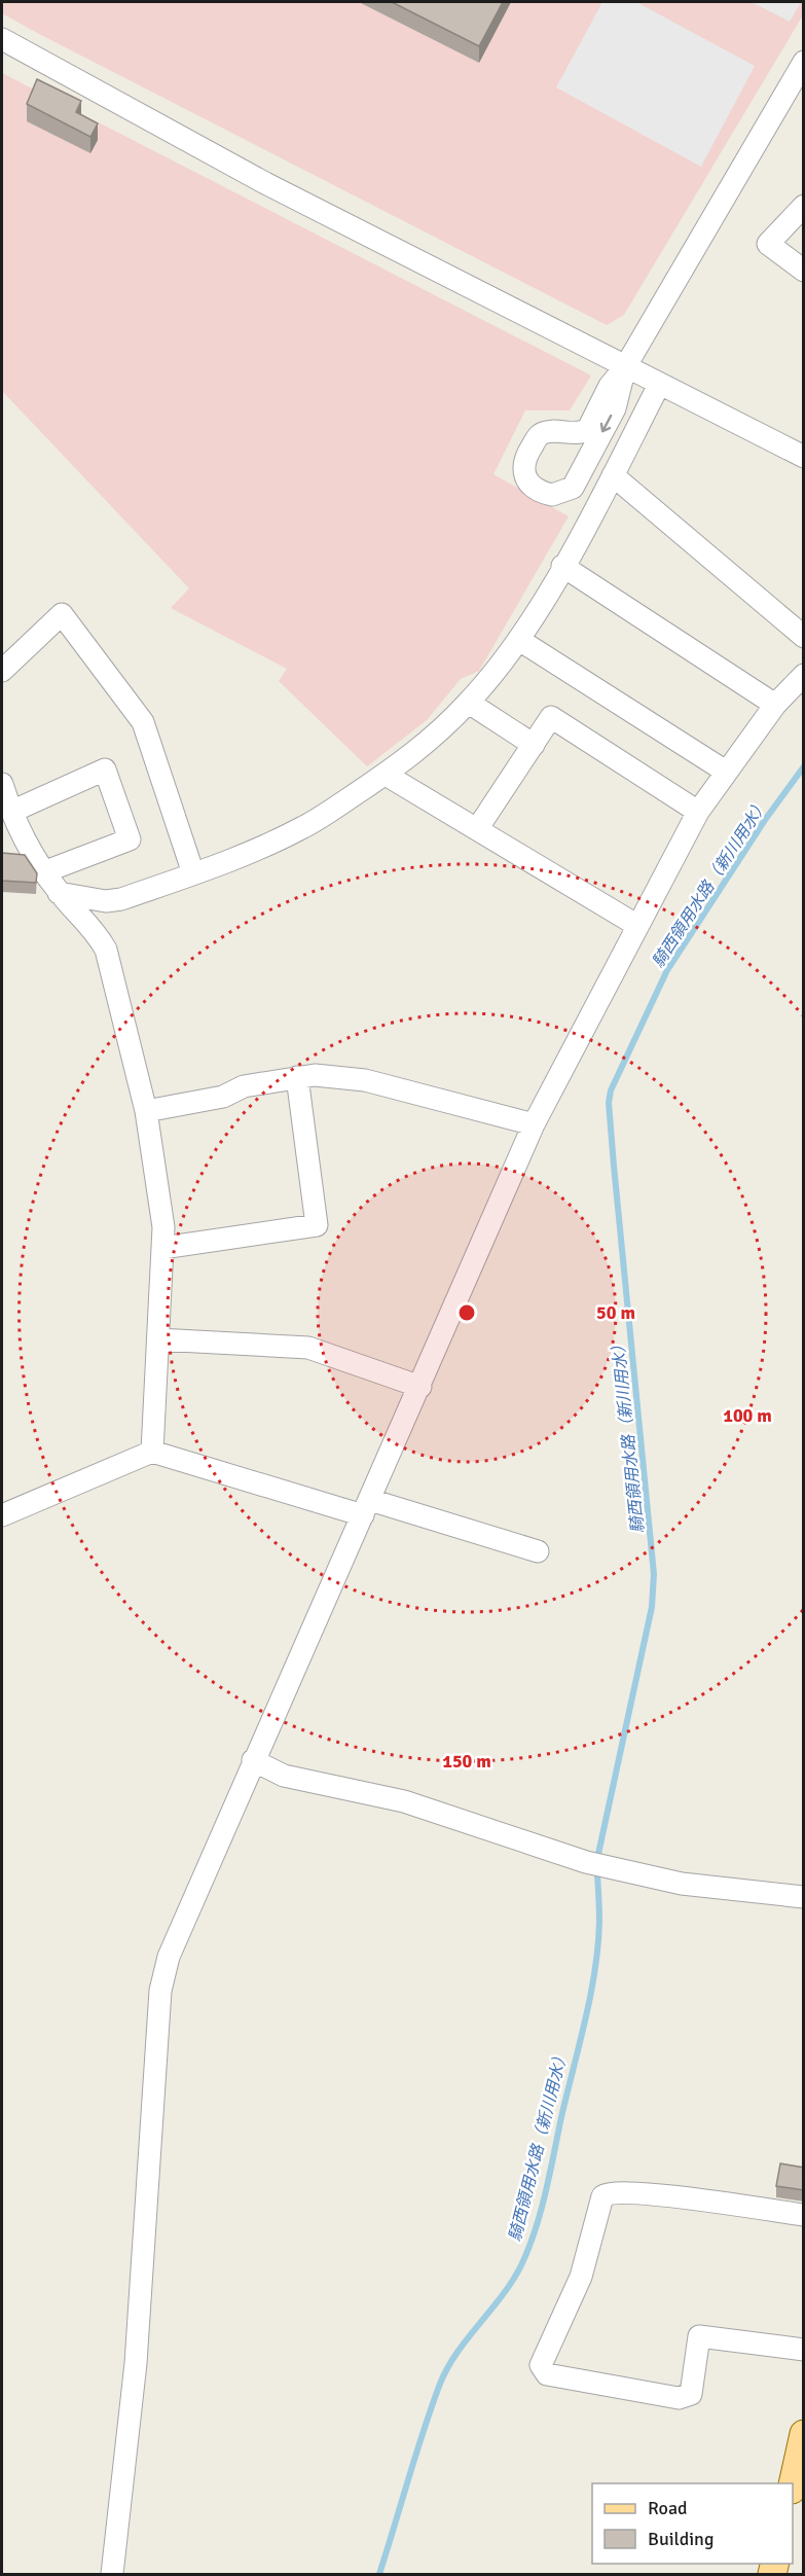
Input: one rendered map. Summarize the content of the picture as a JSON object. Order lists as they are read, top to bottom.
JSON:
{
  "water": ["騎西領用水路（新川用水）"],
  "legend": ["Road", "Building"],
  "rings": ["50 m", "100 m", "150 m"]
}
